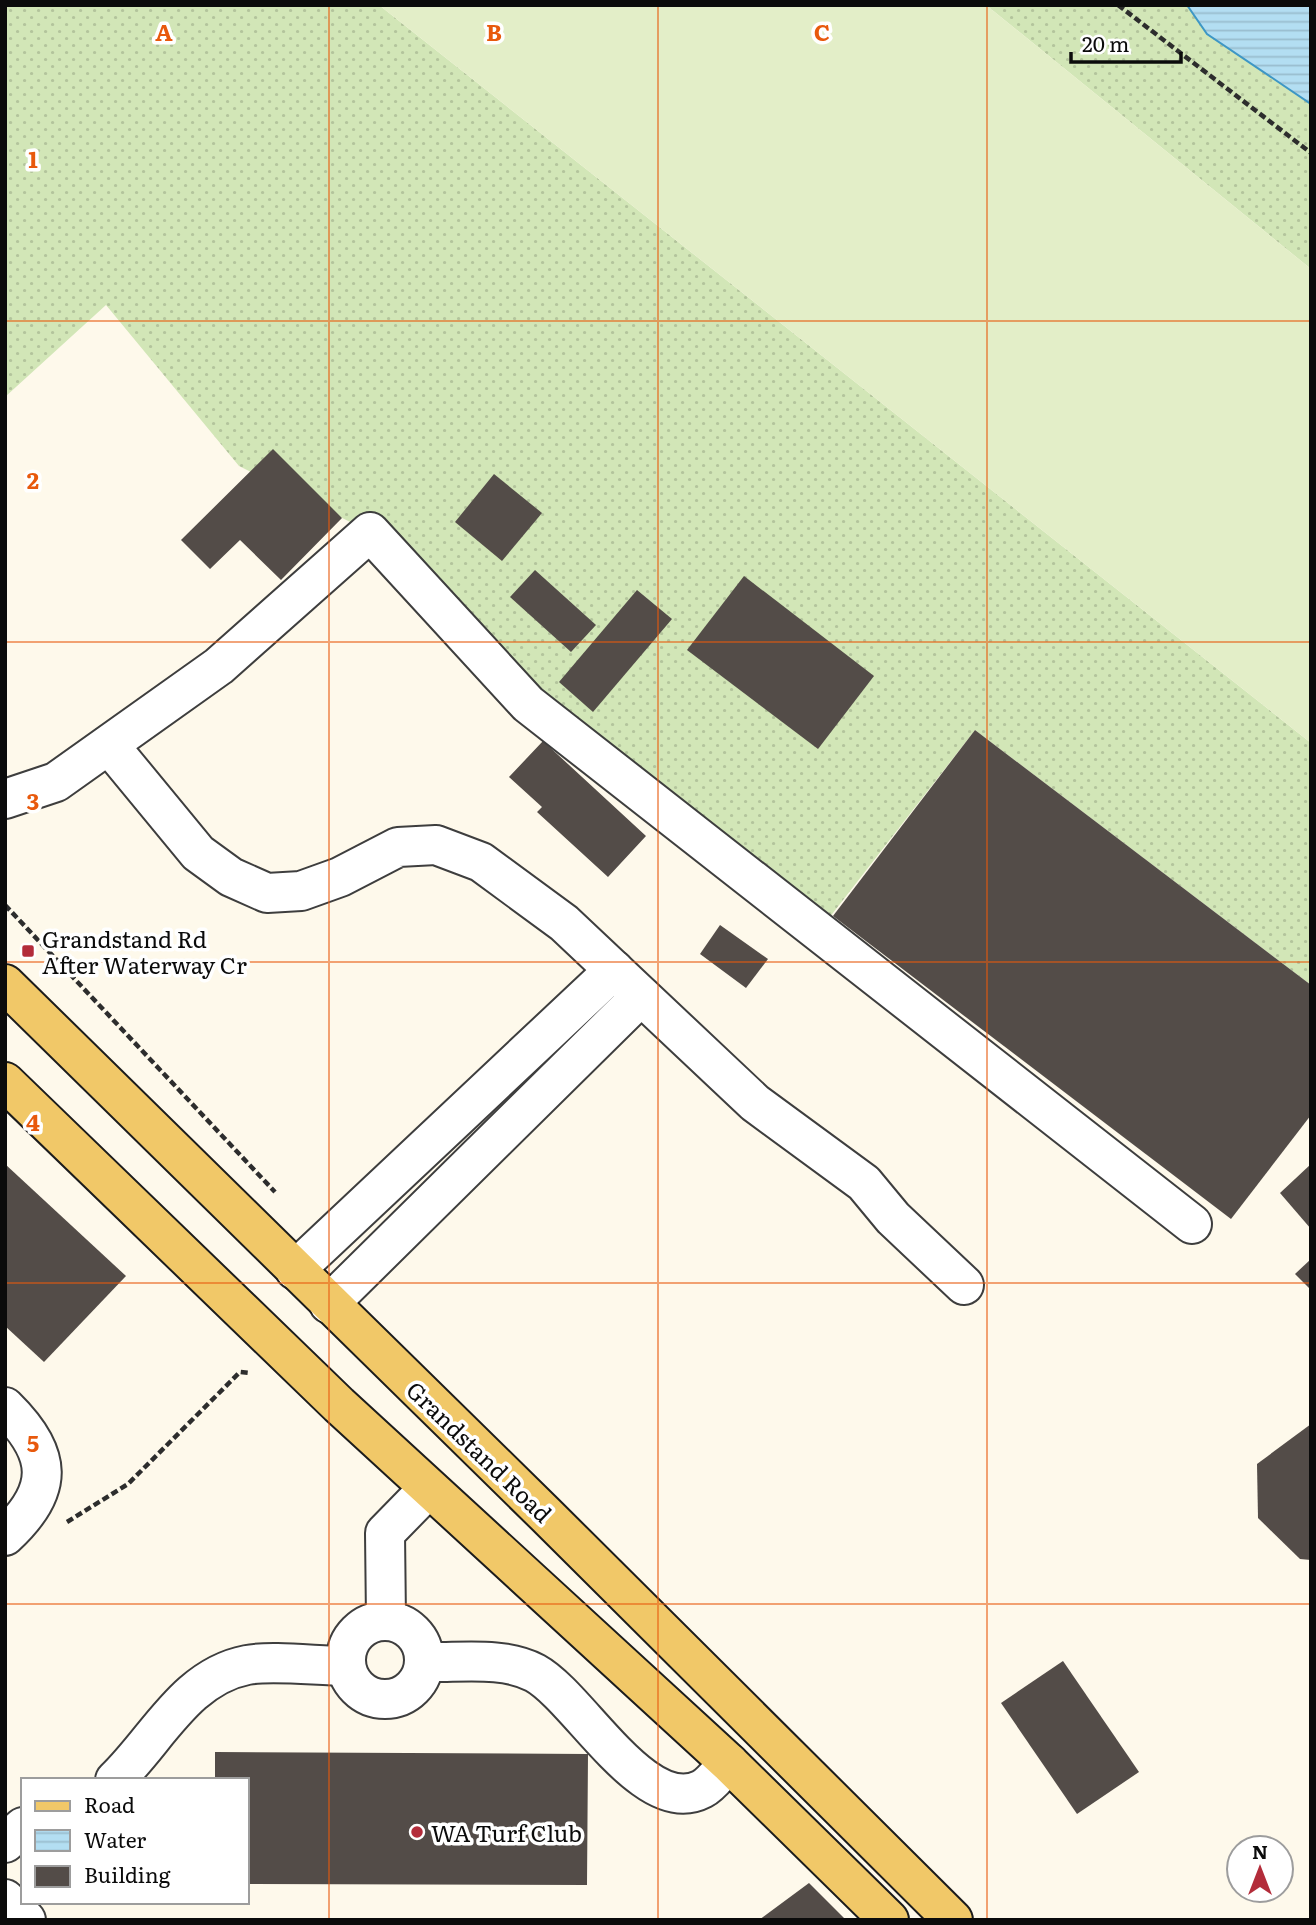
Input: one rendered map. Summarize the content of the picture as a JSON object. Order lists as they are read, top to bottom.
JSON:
{
  "streets": {
    "main road": ["Grandstand Road"]
  },
  "places": {
    "transit": ["Grandstand Rd After Waterway Cr"],
    "other": ["WA Turf Club"]
  },
  "legend": ["Road", "Water", "Building"],
  "scale_bar": "20 m",
  "north": "top",
  "grid": {
    "columns": ["A", "B", "C"],
    "rows": [
      "1",
      "2",
      "3",
      "4",
      "5"
    ]
  }
}
